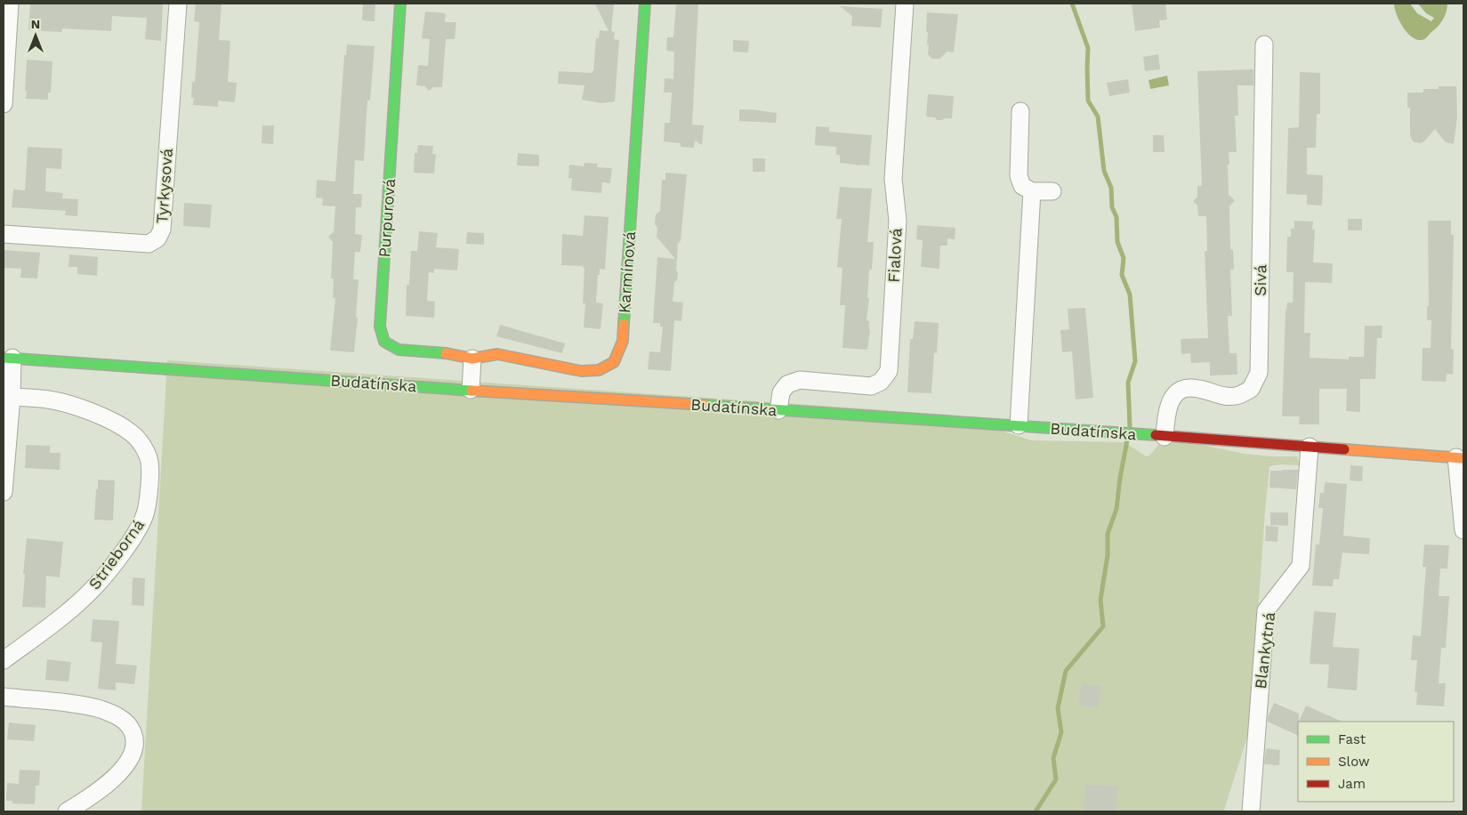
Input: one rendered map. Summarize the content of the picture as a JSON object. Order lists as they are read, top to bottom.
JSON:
{
  "streets": {
    "street": [
      "Tyrkysová",
      "Purpurová",
      "Fialová",
      "Karmínová",
      "Sivá",
      "Budatínska",
      "Strieborná",
      "Blankytná"
    ]
  },
  "crossings": [
    ["Purpurová", "Karmínová"],
    ["Fialová", "Budatínska"],
    ["Sivá", "Budatínska"],
    ["Budatínska", "Blankytná"]
  ],
  "legend": ["Fast", "Slow", "Jam"],
  "north": "top"
}
